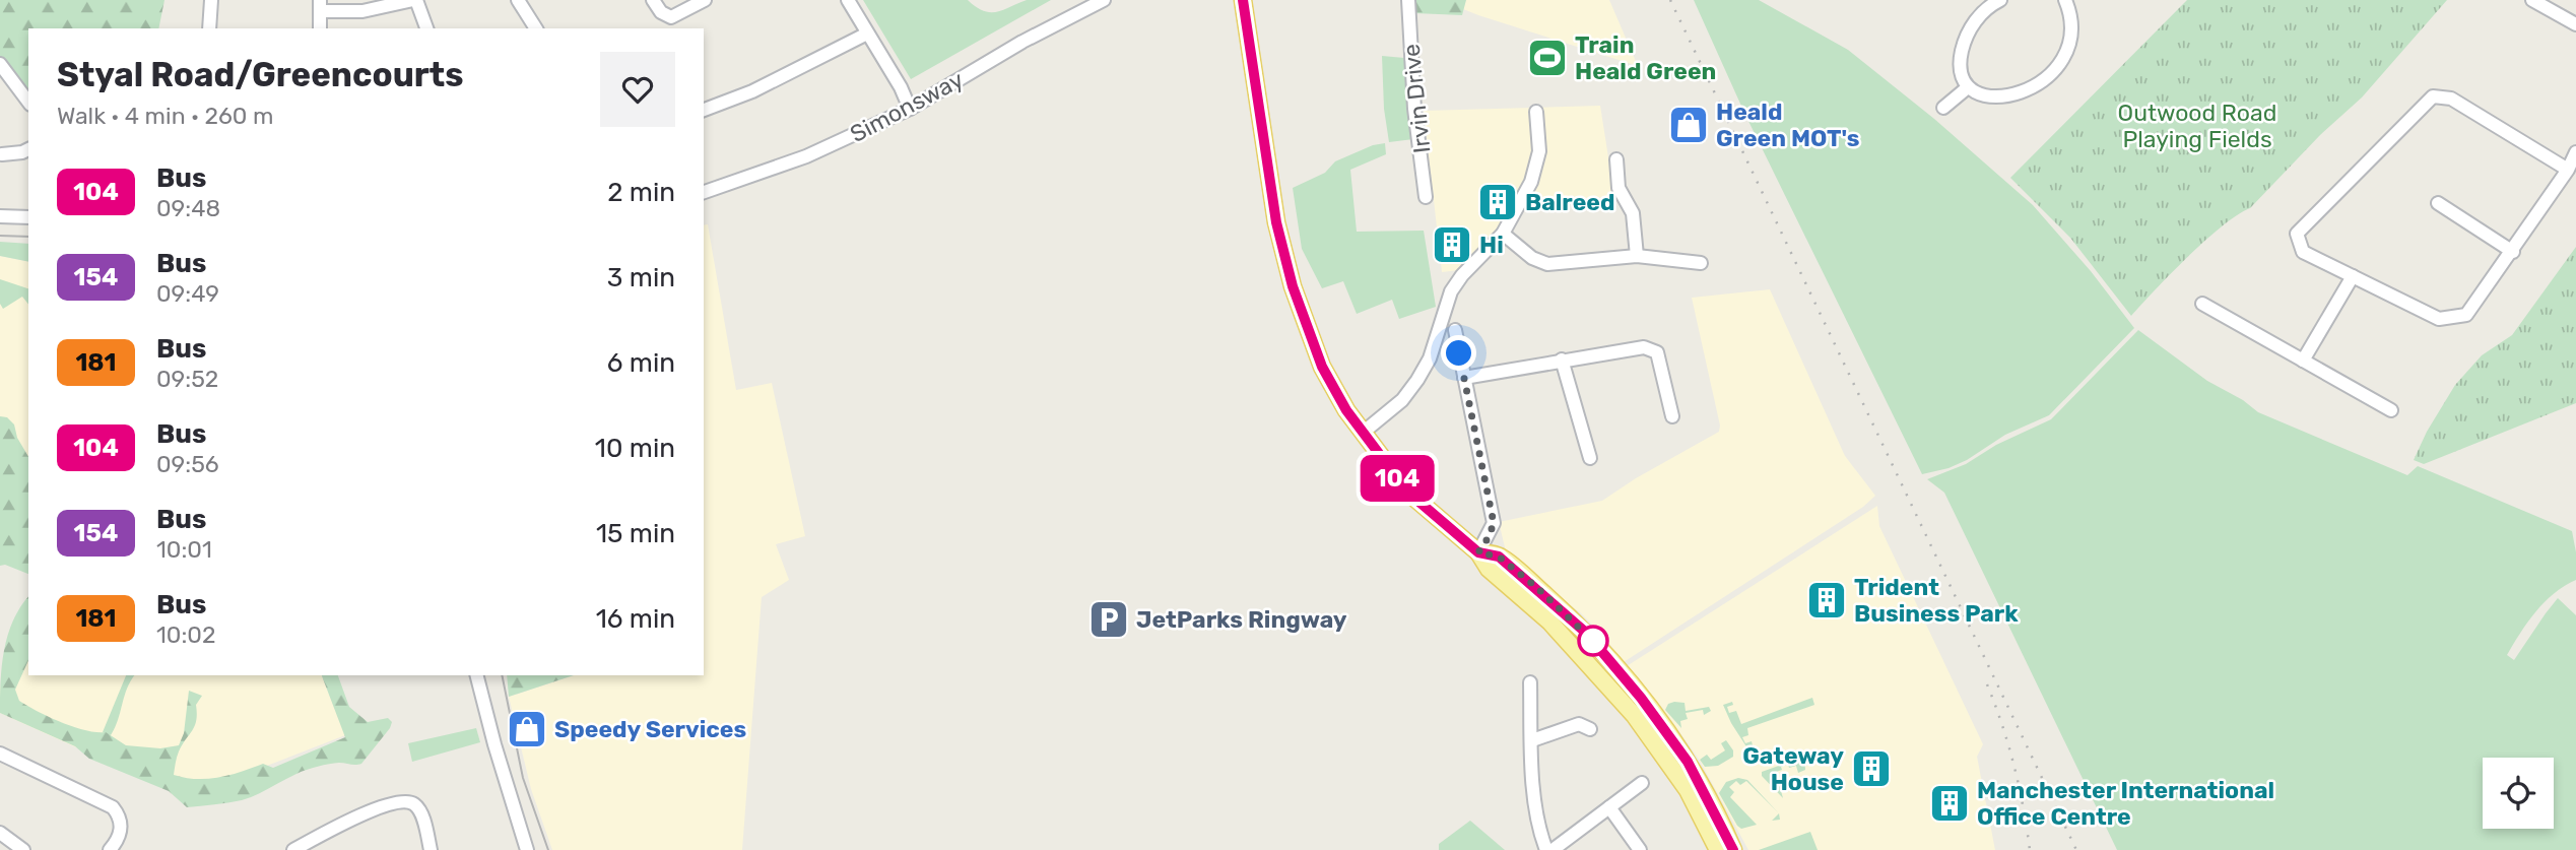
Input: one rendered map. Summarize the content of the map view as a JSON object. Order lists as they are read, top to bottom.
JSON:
{
  "streets": {
    "street": ["Irvin Drive", "Simonsway"]
  },
  "parks": ["Outwood Road Playing Fields"],
  "places": {
    "sports": ["Train Heald Green"],
    "shop": ["Heald Green MOT's", "Speedy Services"],
    "building": [
      "Balreed",
      "Hi",
      "Trident Business Park",
      "Gateway House",
      "Manchester International Office Centre"
    ],
    "parking": ["JetParks Ringway"]
  },
  "lines": ["bus line 104"],
  "page": {
    "on_map": "104",
    "heading": ["Styal Road/Greencourts", "Walk · 4 min · 260 m"],
    "list": [
      {
        "mark": "104",
        "name": "Bus",
        "note": "09:48",
        "value": "2 min"
      },
      {
        "mark": "154",
        "name": "Bus",
        "note": "09:49",
        "value": "3 min"
      },
      {
        "mark": "181",
        "name": "Bus",
        "note": "09:52",
        "value": "6 min"
      },
      {
        "mark": "104",
        "name": "Bus",
        "note": "09:56",
        "value": "10 min"
      },
      {
        "mark": "154",
        "name": "Bus",
        "note": "10:01",
        "value": "15 min"
      },
      {
        "mark": "181",
        "name": "Bus",
        "note": "10:02",
        "value": "16 min"
      }
    ]
  }
}
